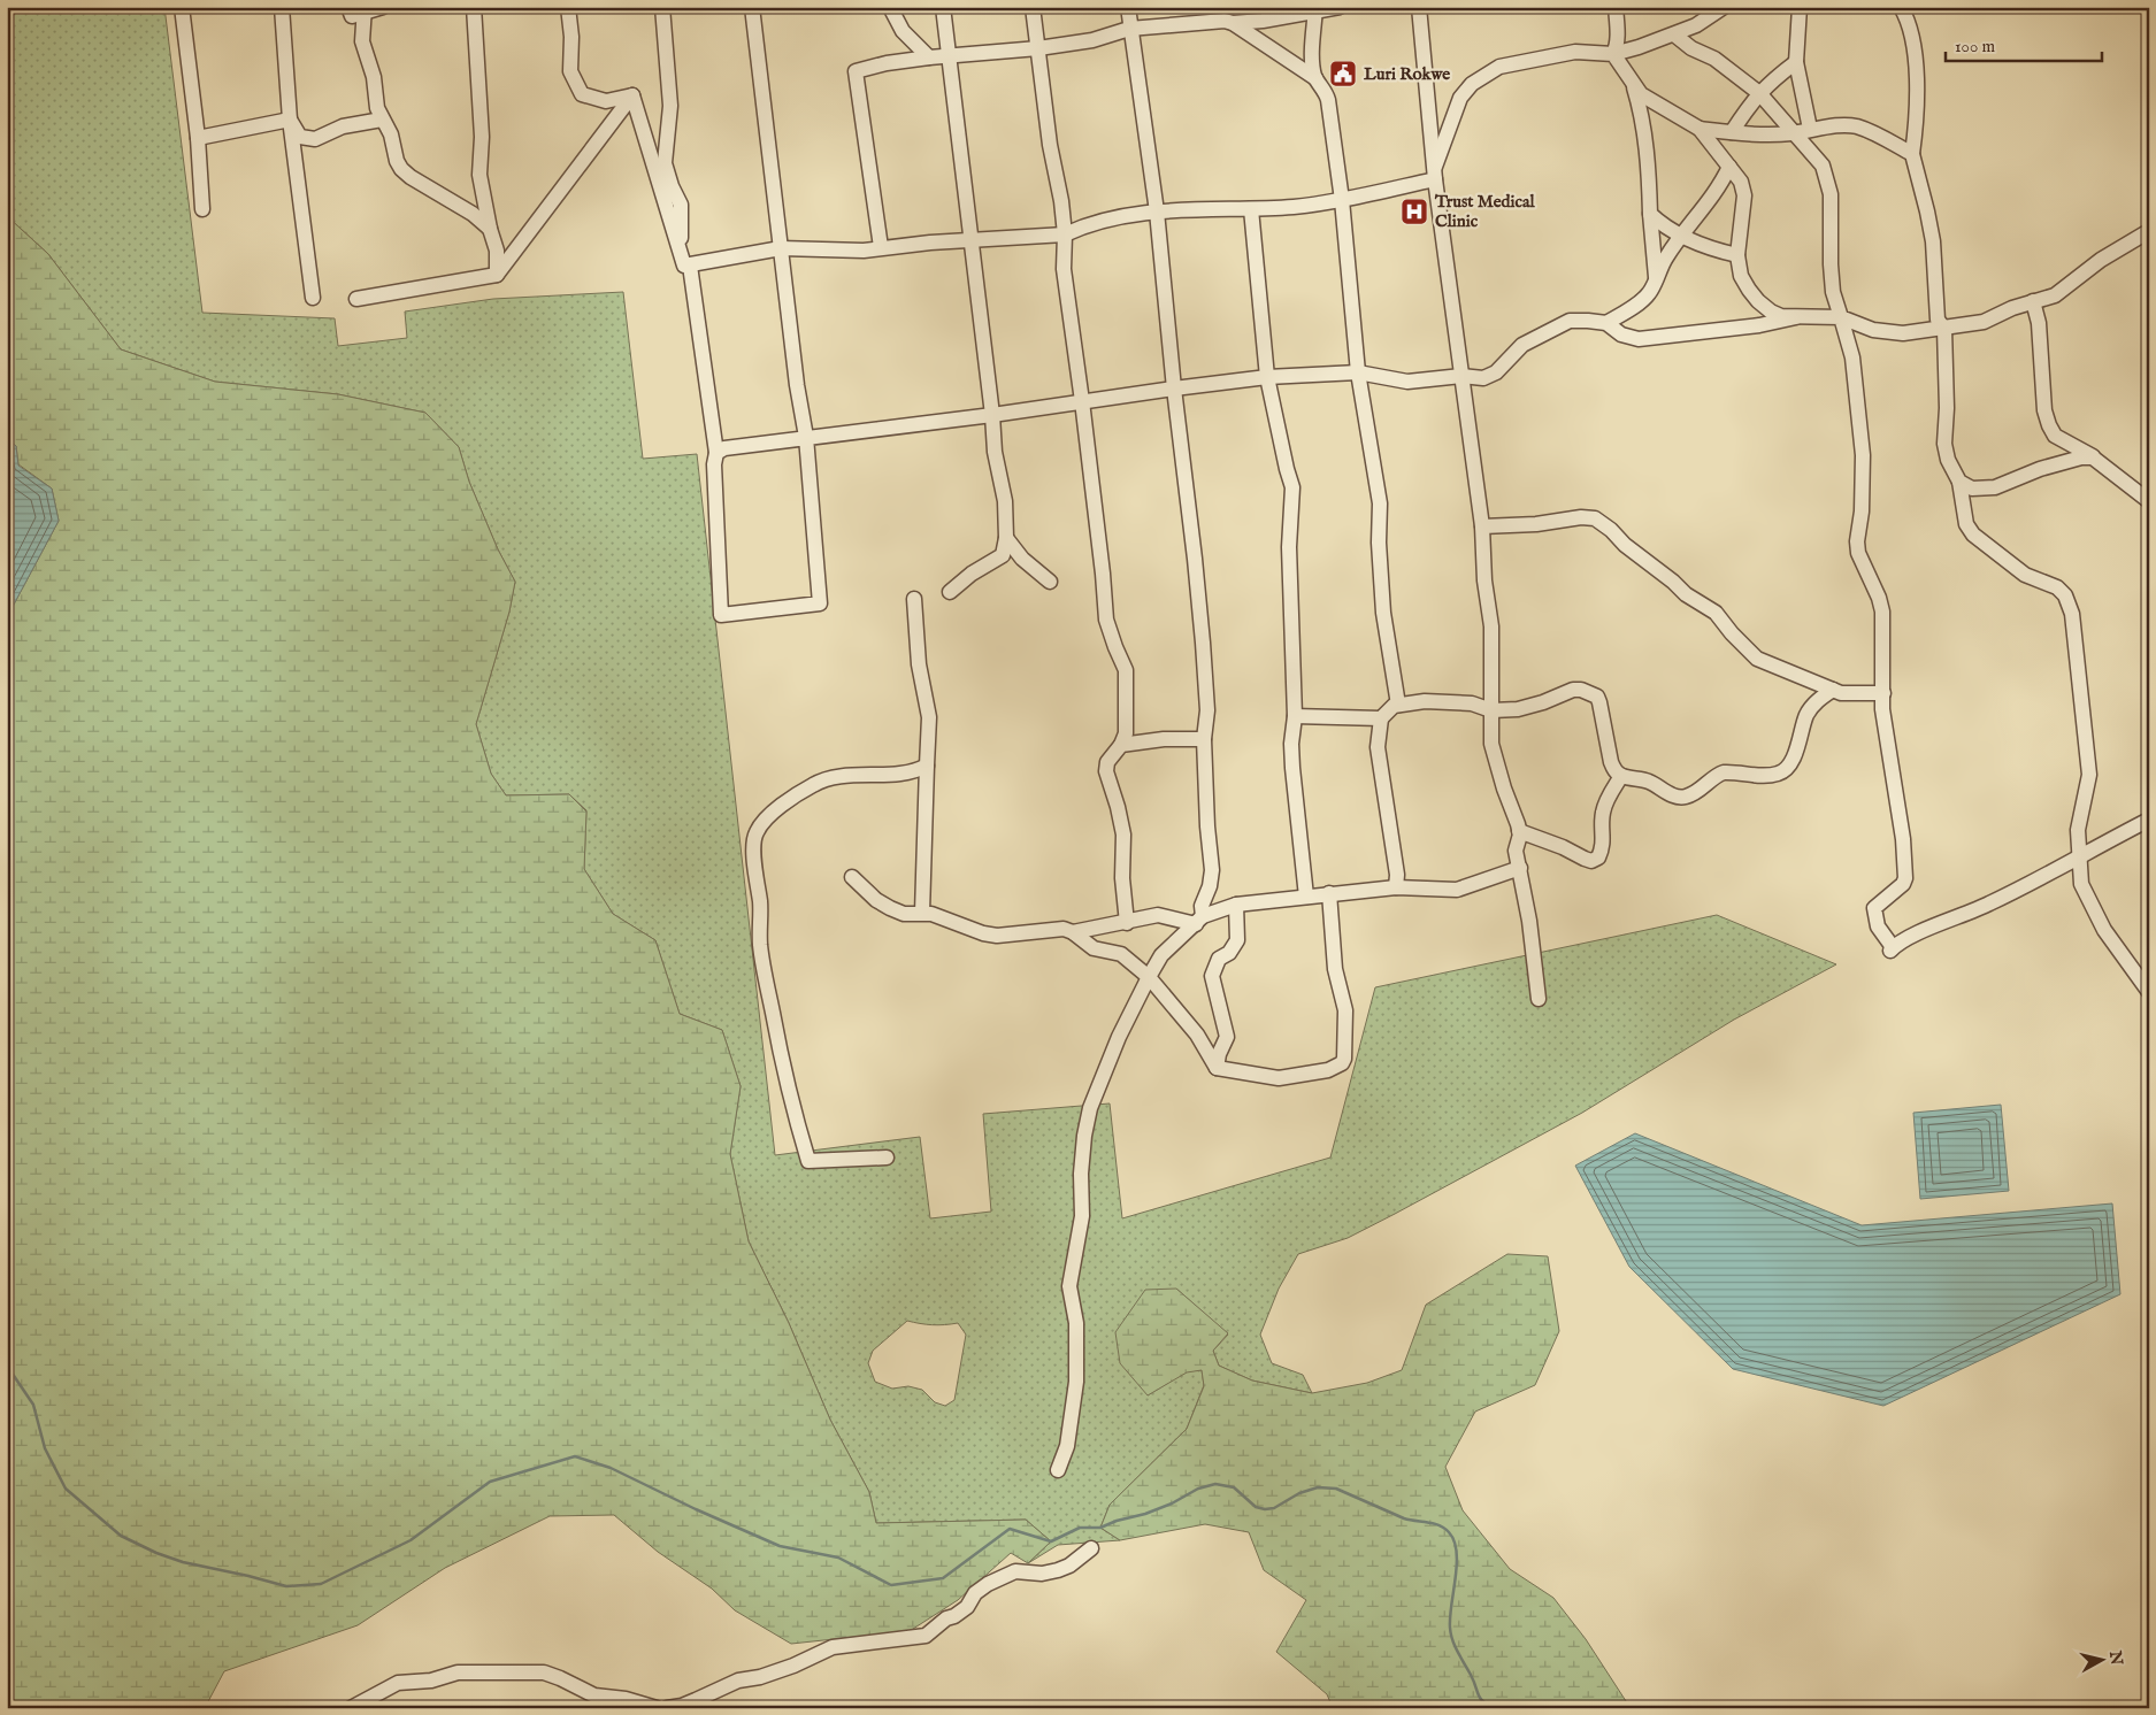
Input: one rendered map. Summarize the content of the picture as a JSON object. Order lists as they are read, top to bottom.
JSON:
{
  "places": {
    "public building": ["Luri Rokwe"],
    "hospital": ["Trust Medical Clinic"]
  },
  "scale_bar": "100 m",
  "north": "right"
}
